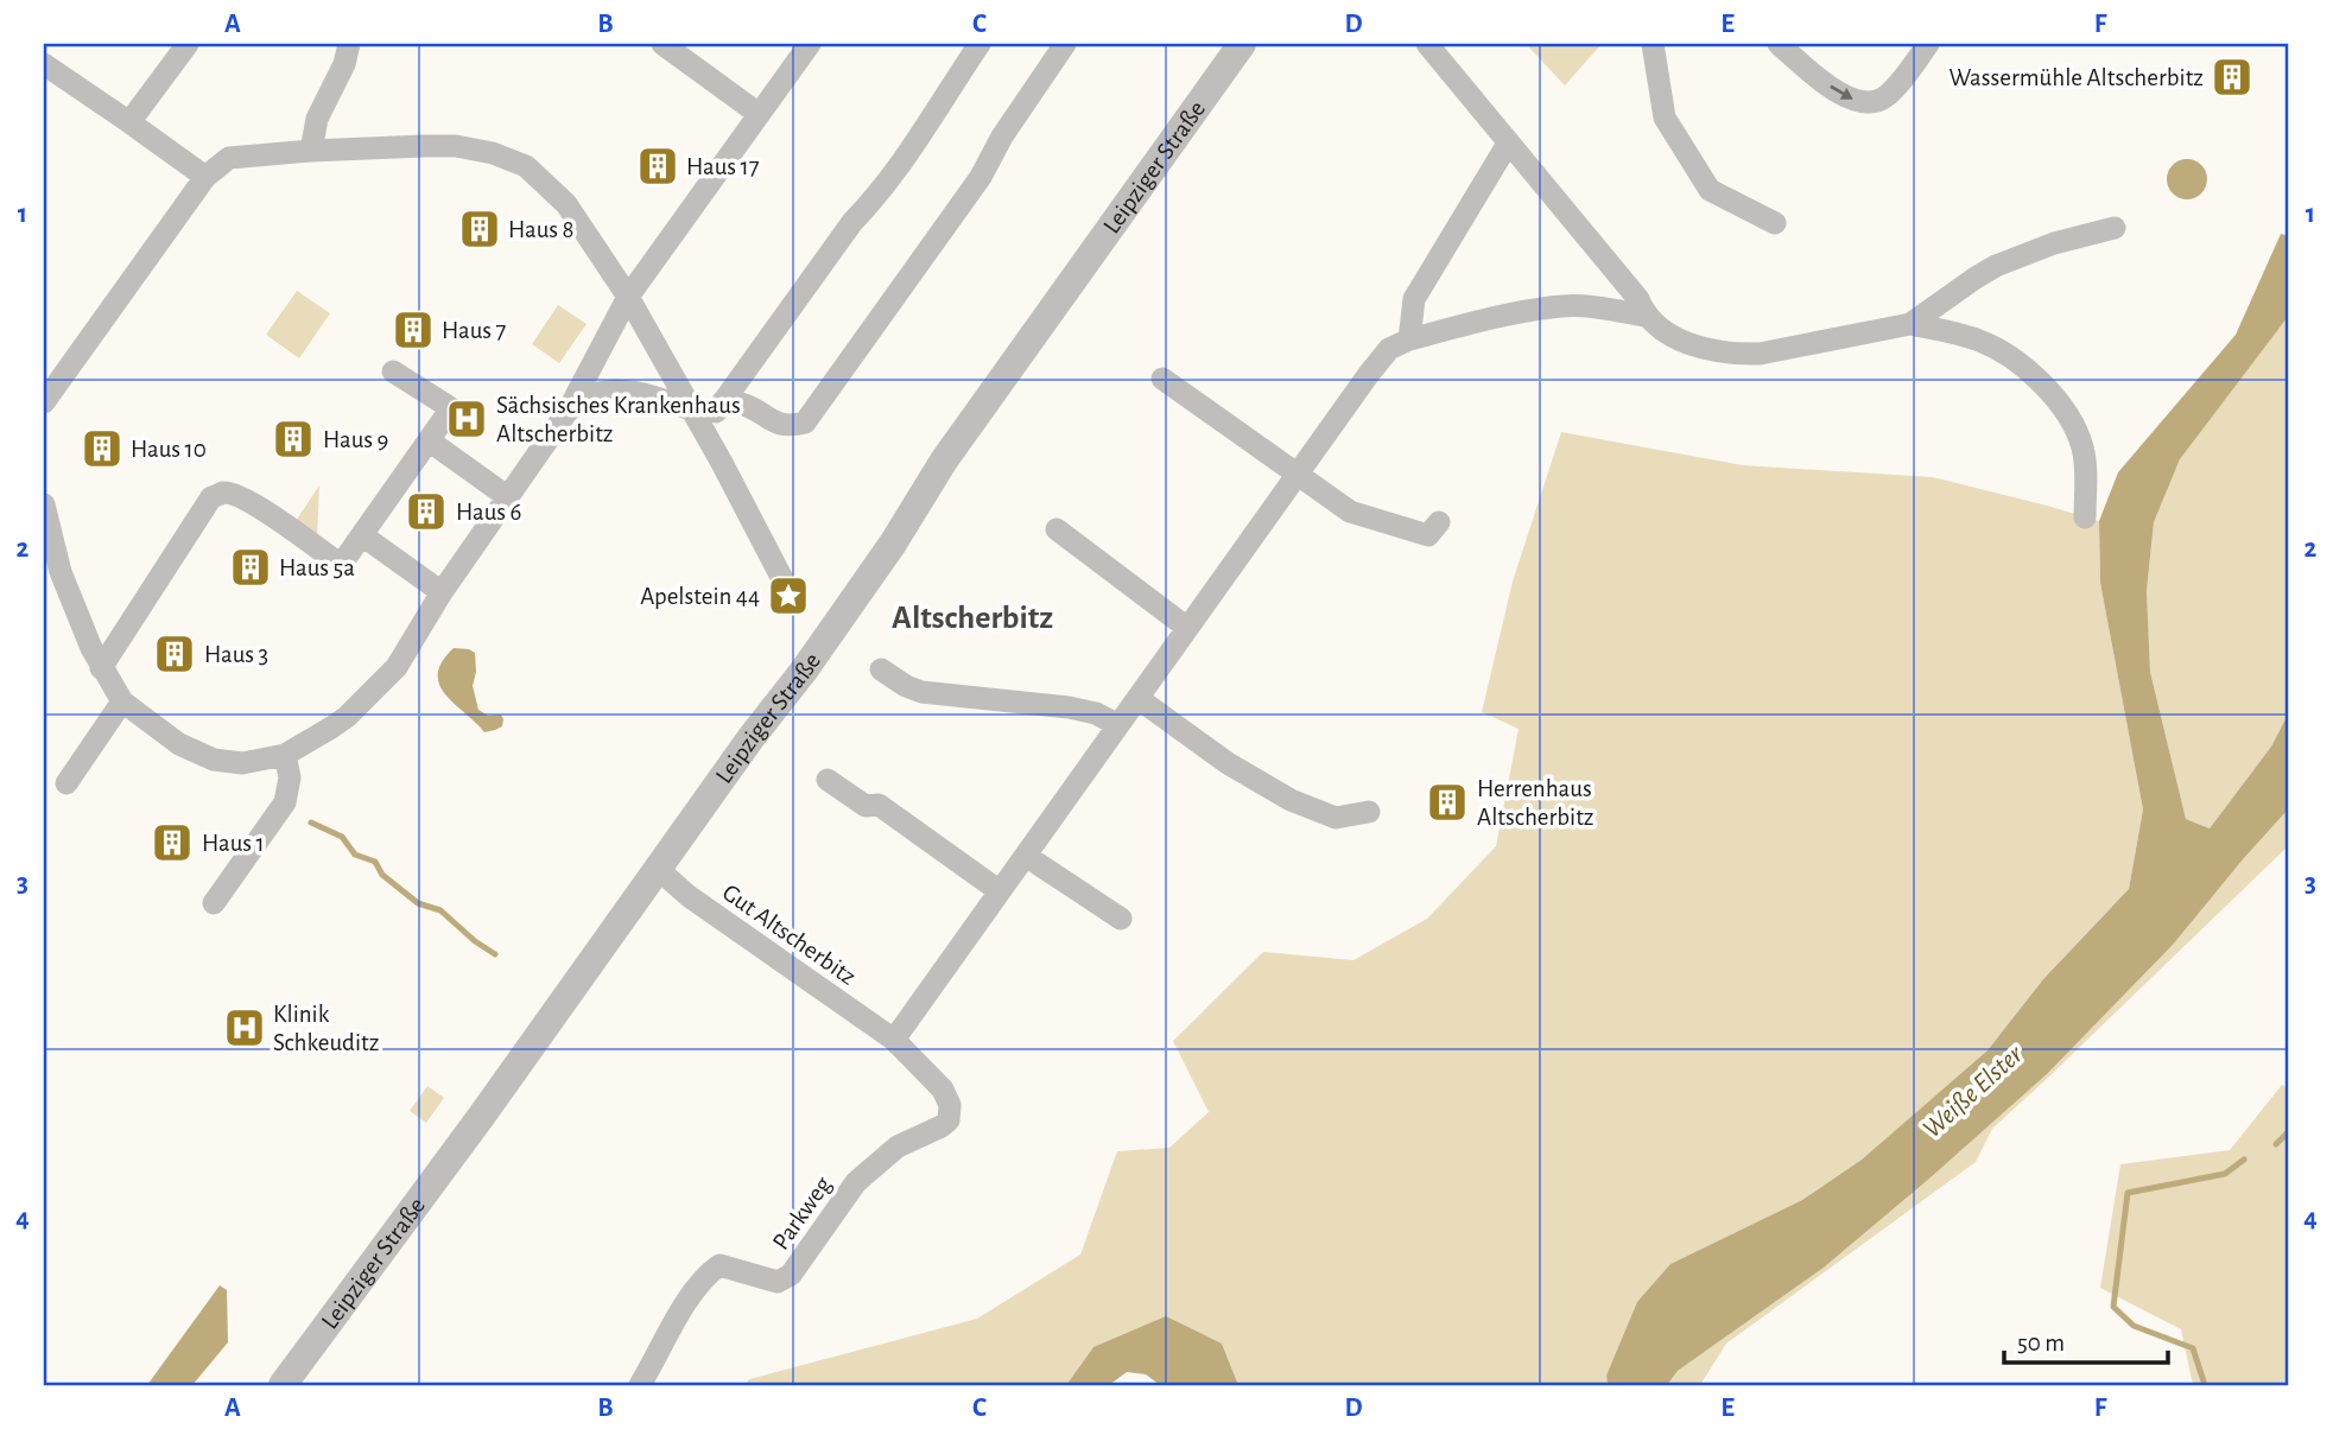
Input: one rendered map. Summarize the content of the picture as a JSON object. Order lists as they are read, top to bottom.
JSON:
{
  "streets": {
    "street": ["Leipziger Straße", "Gut Altscherbitz", "Parkweg"]
  },
  "crossings": [
    ["Leipziger Straße", "Gut Altscherbitz"],
    ["Gut Altscherbitz", "Parkweg"]
  ],
  "districts": ["Altscherbitz"],
  "water": ["Weiße Elster"],
  "places": {
    "building": [
      "Wassermühle Altscherbitz",
      "Haus 17",
      "Haus 8",
      "Haus 7",
      "Haus 9",
      "Haus 10",
      "Haus 6",
      "Haus 5a",
      "Haus 3",
      "Herrenhaus Altscherbitz",
      "Haus 1"
    ],
    "hospital": ["Sächsisches Krankenhaus Altscherbitz", "Klinik Schkeuditz"],
    "place": ["Apelstein 44"]
  },
  "scale_bar": "50 m",
  "grid": {
    "columns": [
      "A",
      "B",
      "C",
      "D",
      "E",
      "F"
    ],
    "rows": [
      "1",
      "2",
      "3",
      "4"
    ]
  }
}
